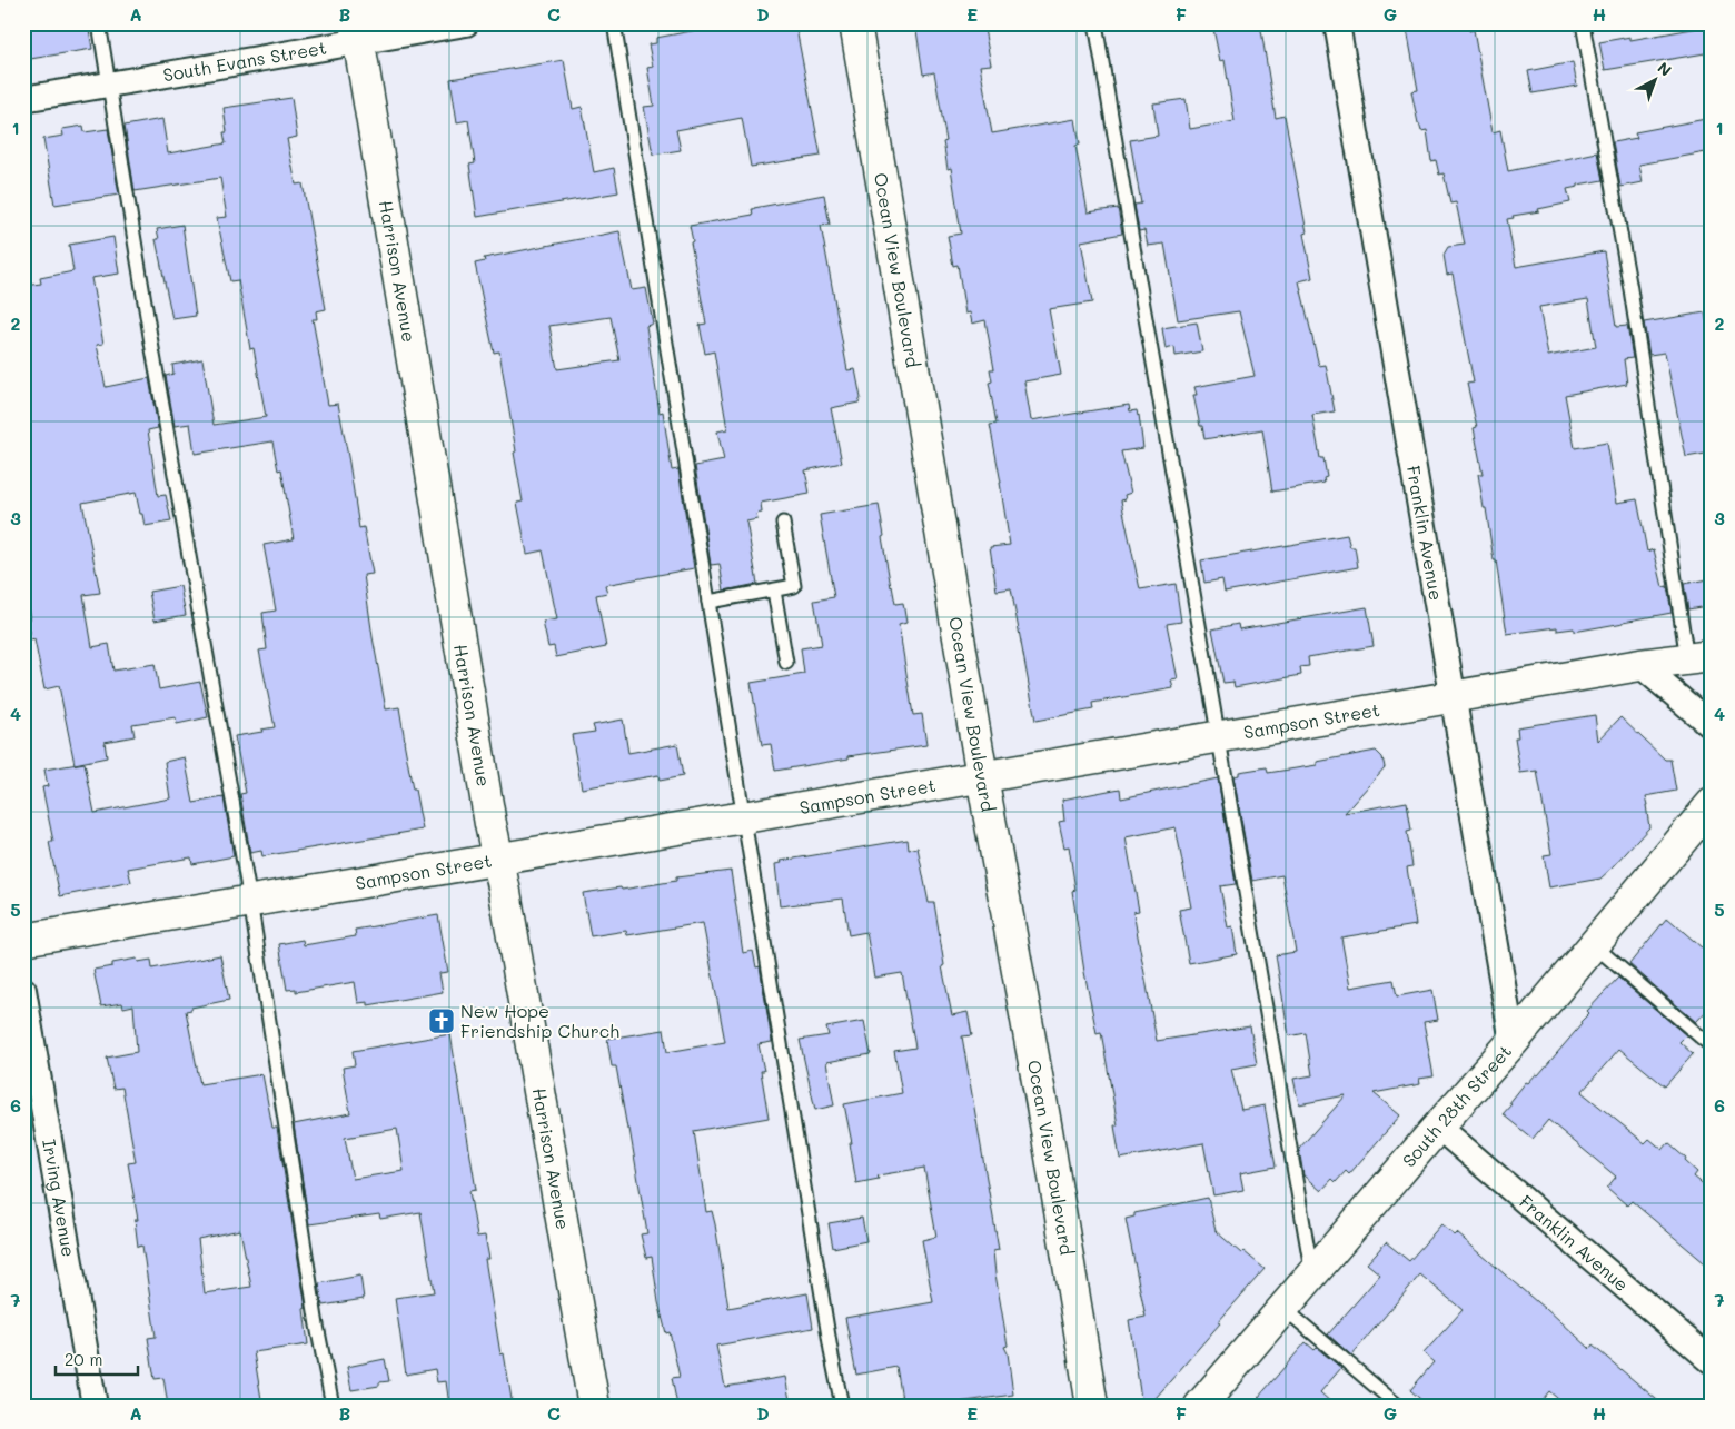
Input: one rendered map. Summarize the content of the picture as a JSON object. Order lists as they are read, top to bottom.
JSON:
{
  "streets": {
    "street": [
      "South Evans Street",
      "Ocean View Boulevard",
      "Harrison Avenue",
      "Franklin Avenue",
      "Sampson Street",
      "South 28th Street",
      "Irving Avenue"
    ]
  },
  "crossings": [
    ["South Evans Street", "Harrison Avenue"],
    ["Ocean View Boulevard", "Sampson Street"],
    ["Harrison Avenue", "Sampson Street"],
    ["Franklin Avenue", "Sampson Street"],
    ["Franklin Avenue", "South 28th Street"]
  ],
  "places": {
    "church": ["New Hope Friendship Church"]
  },
  "scale_bar": "20 m",
  "north": "top right",
  "grid": {
    "columns": [
      "A",
      "B",
      "C",
      "D",
      "E",
      "F",
      "G",
      "H"
    ],
    "rows": [
      "1",
      "2",
      "3",
      "4",
      "5",
      "6",
      "7"
    ]
  }
}
